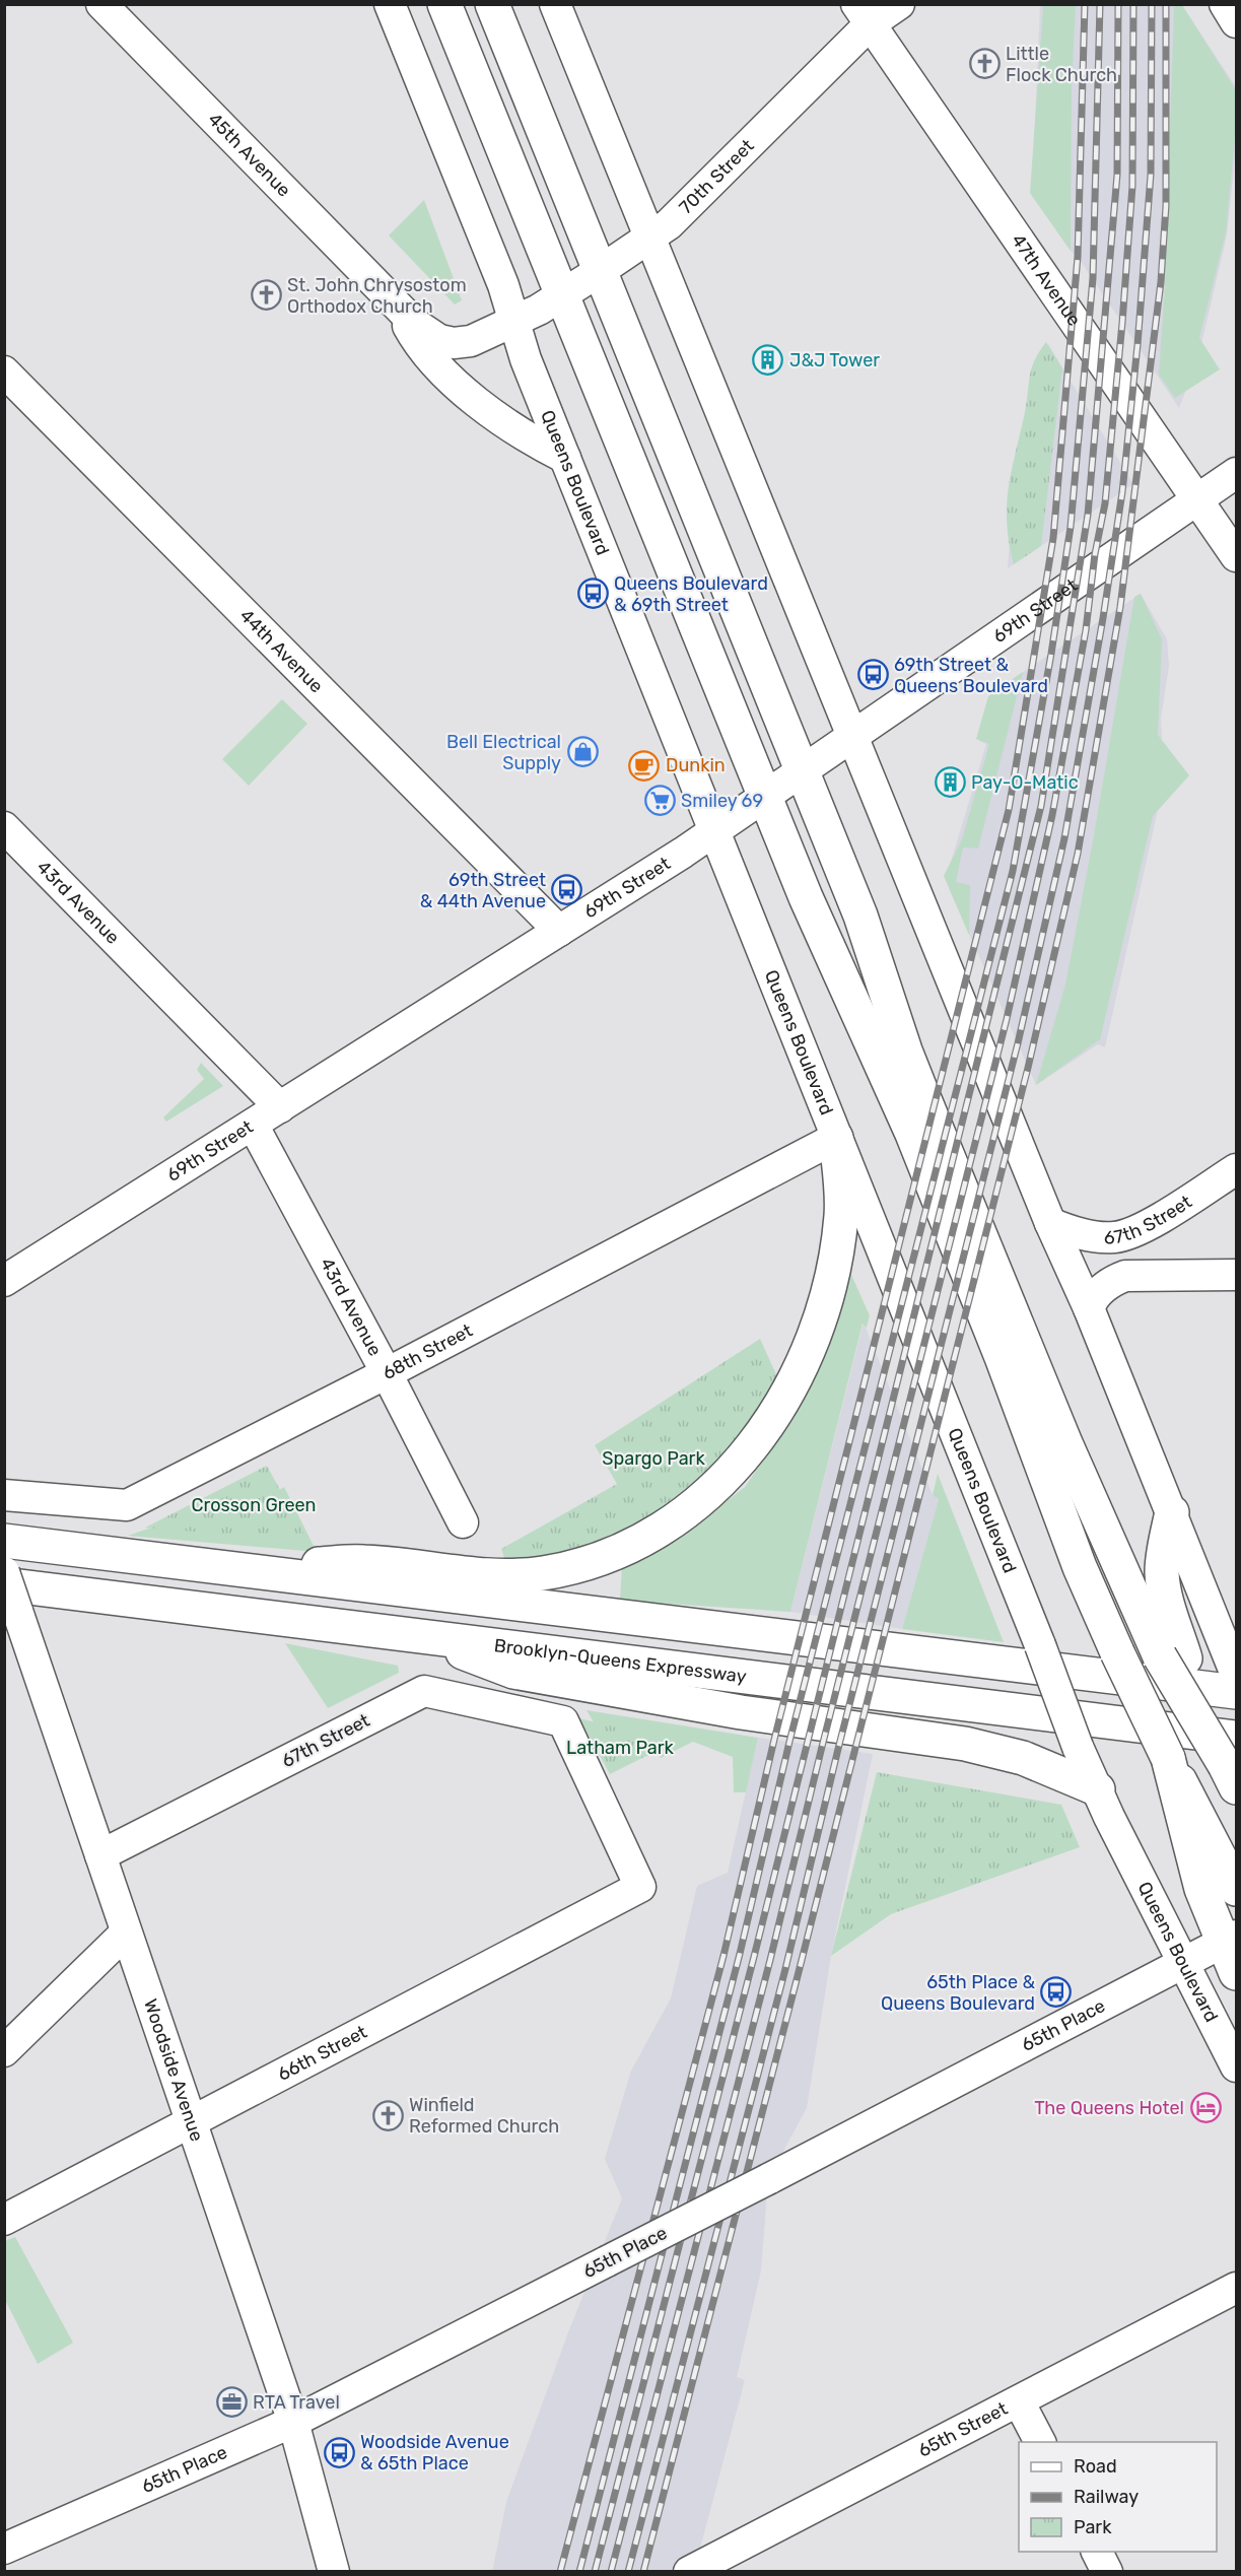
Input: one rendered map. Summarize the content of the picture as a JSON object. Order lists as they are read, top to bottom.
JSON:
{
  "streets": {
    "main road": ["Brooklyn-Queens Expressway"],
    "street": [
      "45th Avenue",
      "70th Street",
      "47th Avenue",
      "Queens Boulevard",
      "69th Street",
      "44th Avenue",
      "43rd Avenue",
      "67th Street",
      "68th Street",
      "65th Place",
      "66th Street",
      "Woodside Avenue",
      "65th Street"
    ]
  },
  "crossings": [
    ["45th Avenue", "70th Street"],
    ["45th Avenue", "Queens Boulevard"],
    ["70th Street", "47th Avenue"],
    ["70th Street", "Queens Boulevard"],
    ["47th Avenue", "69th Street"],
    ["Queens Boulevard", "69th Street"],
    ["Queens Boulevard", "68th Street"],
    ["Queens Boulevard", "65th Place"],
    ["69th Street", "44th Avenue"],
    ["69th Street", "43rd Avenue"],
    ["43rd Avenue", "68th Street"],
    ["67th Street", "66th Street"],
    ["67th Street", "Woodside Avenue"],
    ["Brooklyn-Queens Expressway", "Woodside Avenue"],
    ["65th Place", "Woodside Avenue"],
    ["66th Street", "Woodside Avenue"]
  ],
  "parks": ["Spargo Park", "Crosson Green", "Latham Park"],
  "places": {
    "church": ["Little Flock Church", "St. John Chrysostom Orthodox Church", "Winfield Reformed Church"],
    "building": ["J&J Tower", "Pay-O-Matic"],
    "bus stop": [
      "Queens Boulevard & 69th Street",
      "69th Street & Queens Boulevard",
      "69th Street & 44th Avenue",
      "65th Place & Queens Boulevard",
      "Woodside Avenue & 65th Place"
    ],
    "shop": ["Bell Electrical Supply"],
    "cafe": ["Dunkin"],
    "supermarket": ["Smiley 69"],
    "hotel": ["The Queens Hotel"],
    "office": ["RTA Travel"]
  },
  "legend": ["Road", "Railway", "Park"]
}
